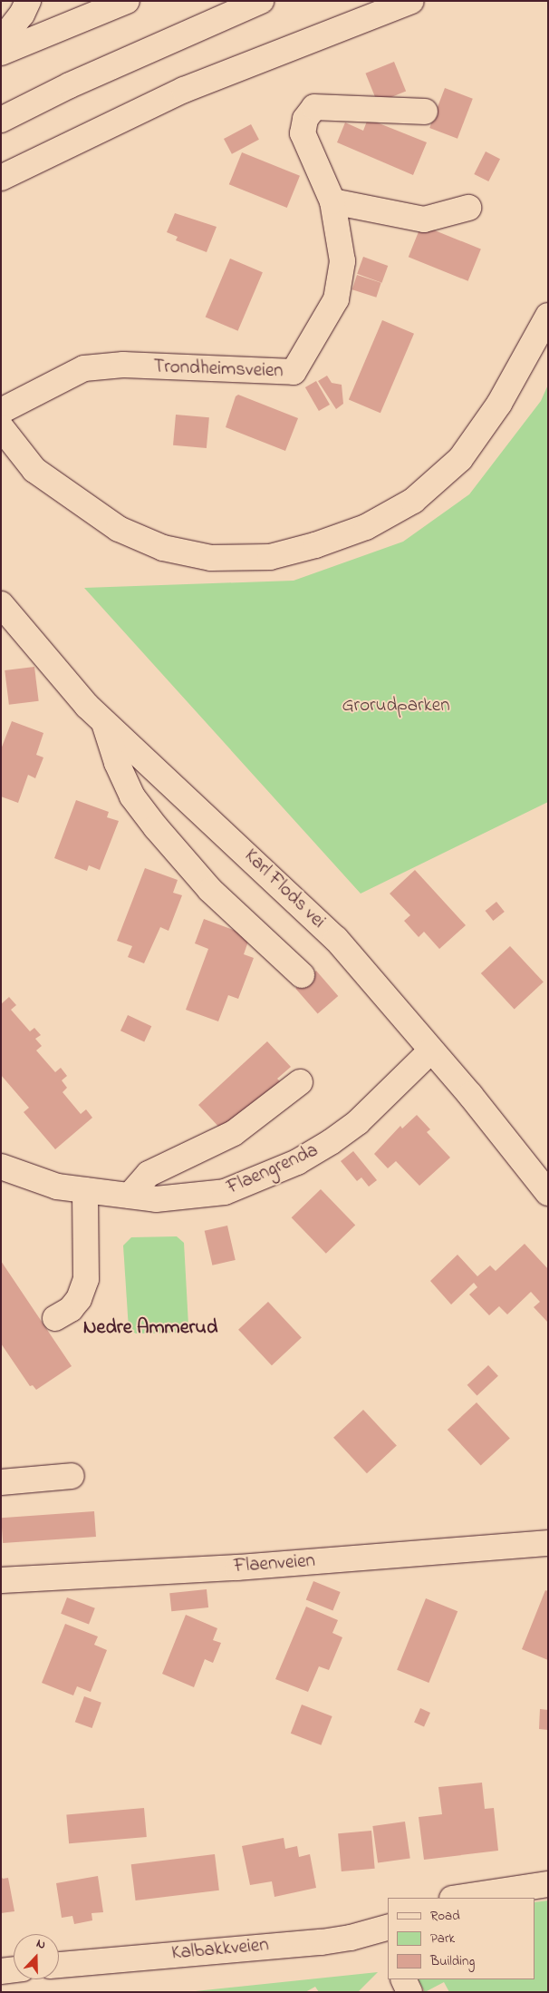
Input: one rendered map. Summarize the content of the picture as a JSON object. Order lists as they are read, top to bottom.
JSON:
{
  "streets": {
    "main road": [
      "Trondheimsveien",
      "Karl Flods vei",
      "Flaengrenda",
      "Flaenveien",
      "Kalbakkveien"
    ]
  },
  "crossings": [
    ["Karl Flods vei", "Flaengrenda"]
  ],
  "districts": ["Nedre Ammerud"],
  "parks": ["Grorudparken"],
  "legend": ["Road", "Park", "Building"],
  "north": "top"
}
